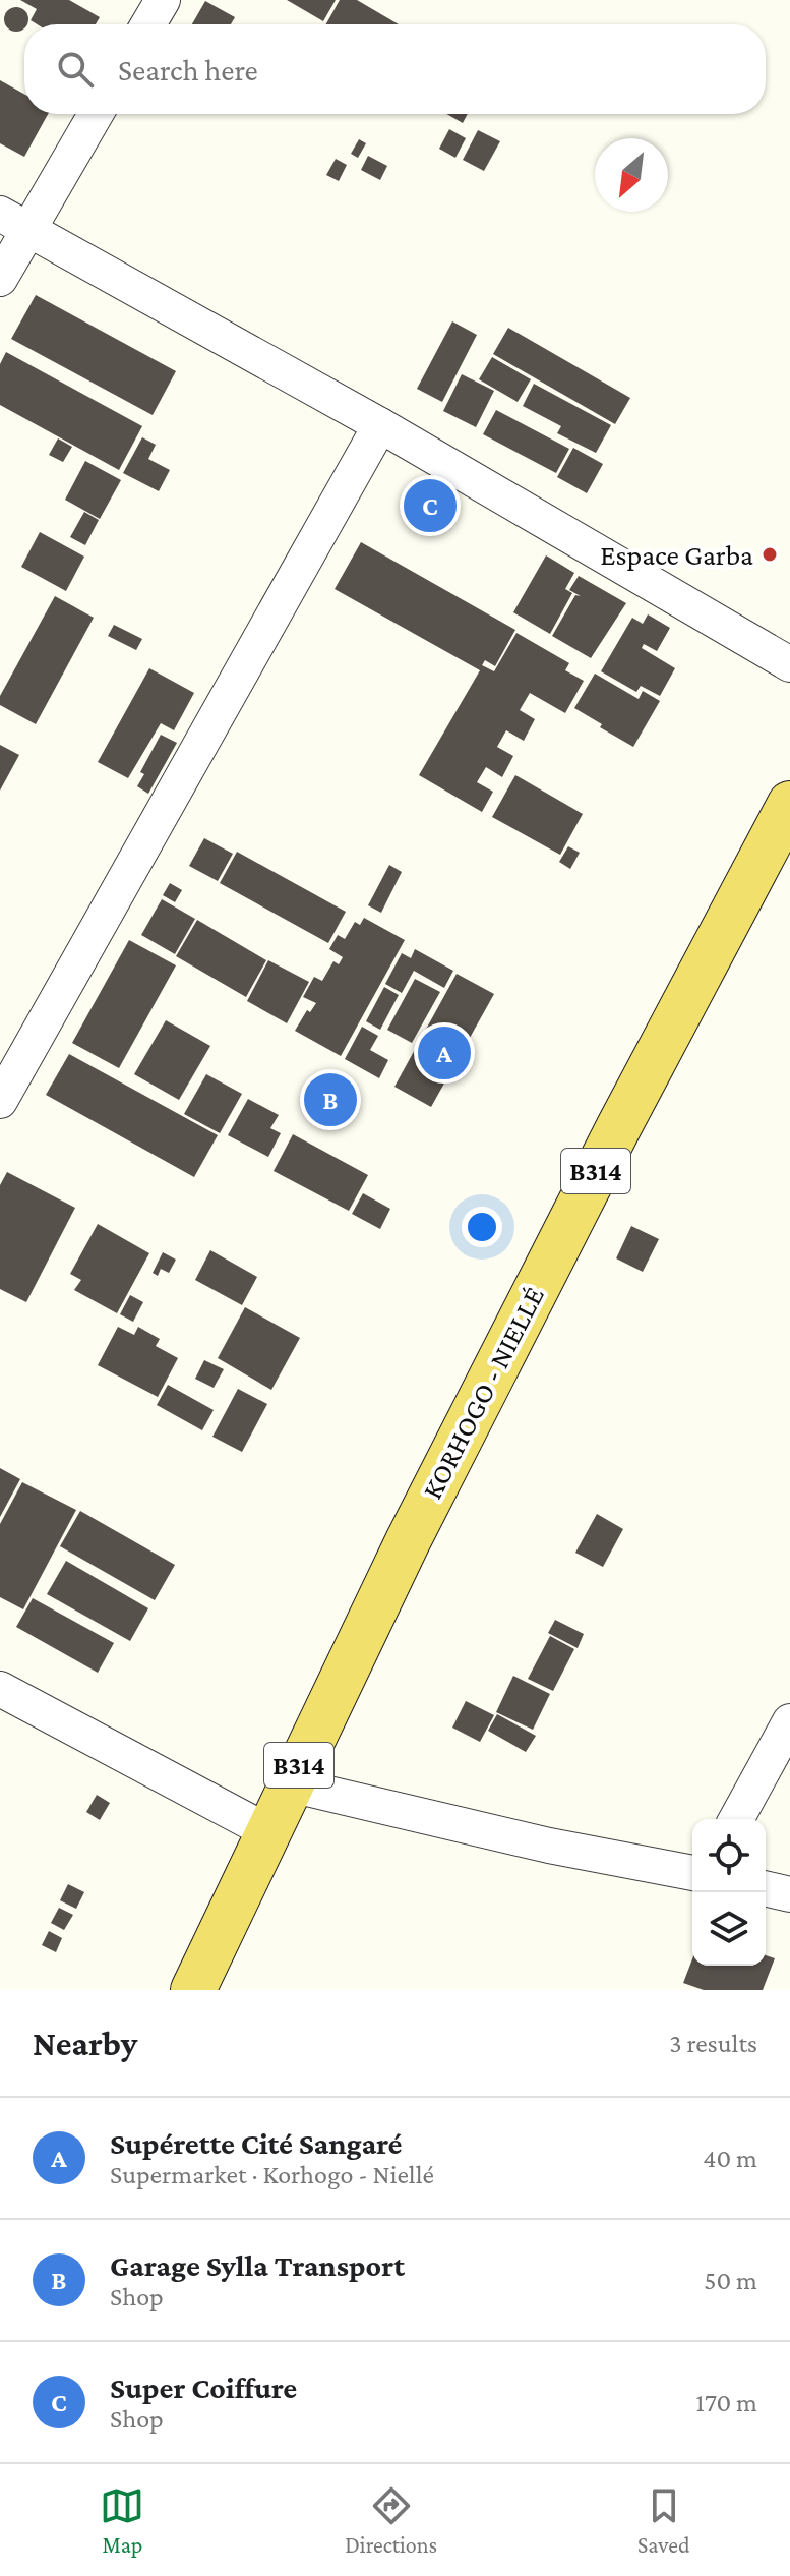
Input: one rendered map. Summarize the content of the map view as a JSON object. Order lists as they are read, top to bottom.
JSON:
{
  "streets": {
    "main road": ["B314", "KORHOGO - NIELLÉ"]
  },
  "places": ["Espace Garba"],
  "north": "bottom left",
  "page": {
    "search": "Search here",
    "pins": ["C", "A", "B"],
    "heading": ["Nearby", "3 results"],
    "list": [
      {
        "mark": "A",
        "name": "Supérette Cité Sangaré",
        "note": "Supermarket · Korhogo - Niellé",
        "value": "40 m"
      },
      {
        "mark": "B",
        "name": "Garage Sylla Transport",
        "note": "Shop",
        "value": "50 m"
      },
      {
        "mark": "C",
        "name": "Super Coiffure",
        "note": "Shop",
        "value": "170 m"
      }
    ],
    "nav": ["Map", "Directions", "Saved"]
  }
}
